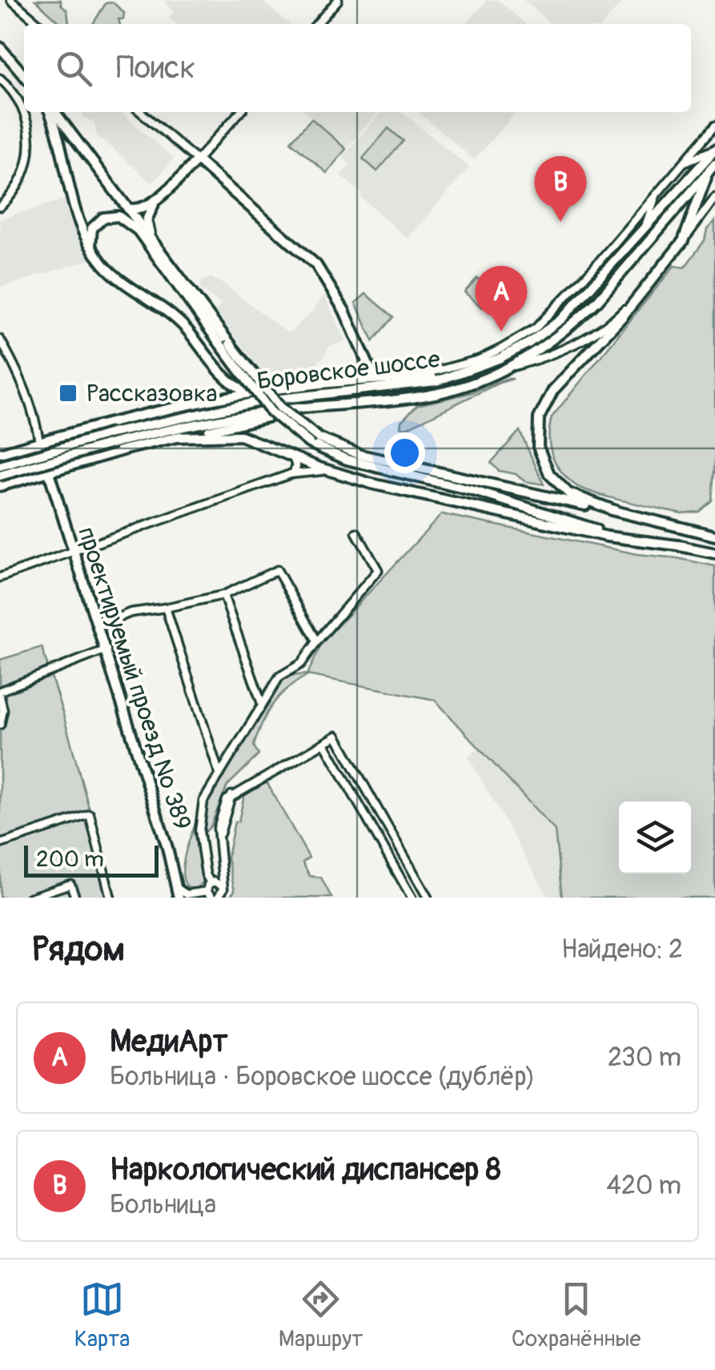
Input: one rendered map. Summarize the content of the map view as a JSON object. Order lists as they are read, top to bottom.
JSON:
{
  "streets": {
    "main road": ["Боровское шоссе", "проектируемый проезд № 389"]
  },
  "places": {
    "transit": ["Рассказовка"]
  },
  "scale_bar": "200 m",
  "page": {
    "search": "Поиск",
    "pins": ["B", "A"],
    "scale": "200 m",
    "heading": ["Рядом", "Найдено: 2"],
    "list": [
      {
        "mark": "A",
        "name": "МедиАрт",
        "note": "Больница · Боровское шоссе (дублёр)",
        "value": "230 m"
      },
      {
        "mark": "B",
        "name": "Наркологический диспансер 8",
        "note": "Больница",
        "value": "420 m"
      }
    ],
    "nav": ["Карта", "Маршрут", "Сохранённые"]
  }
}
